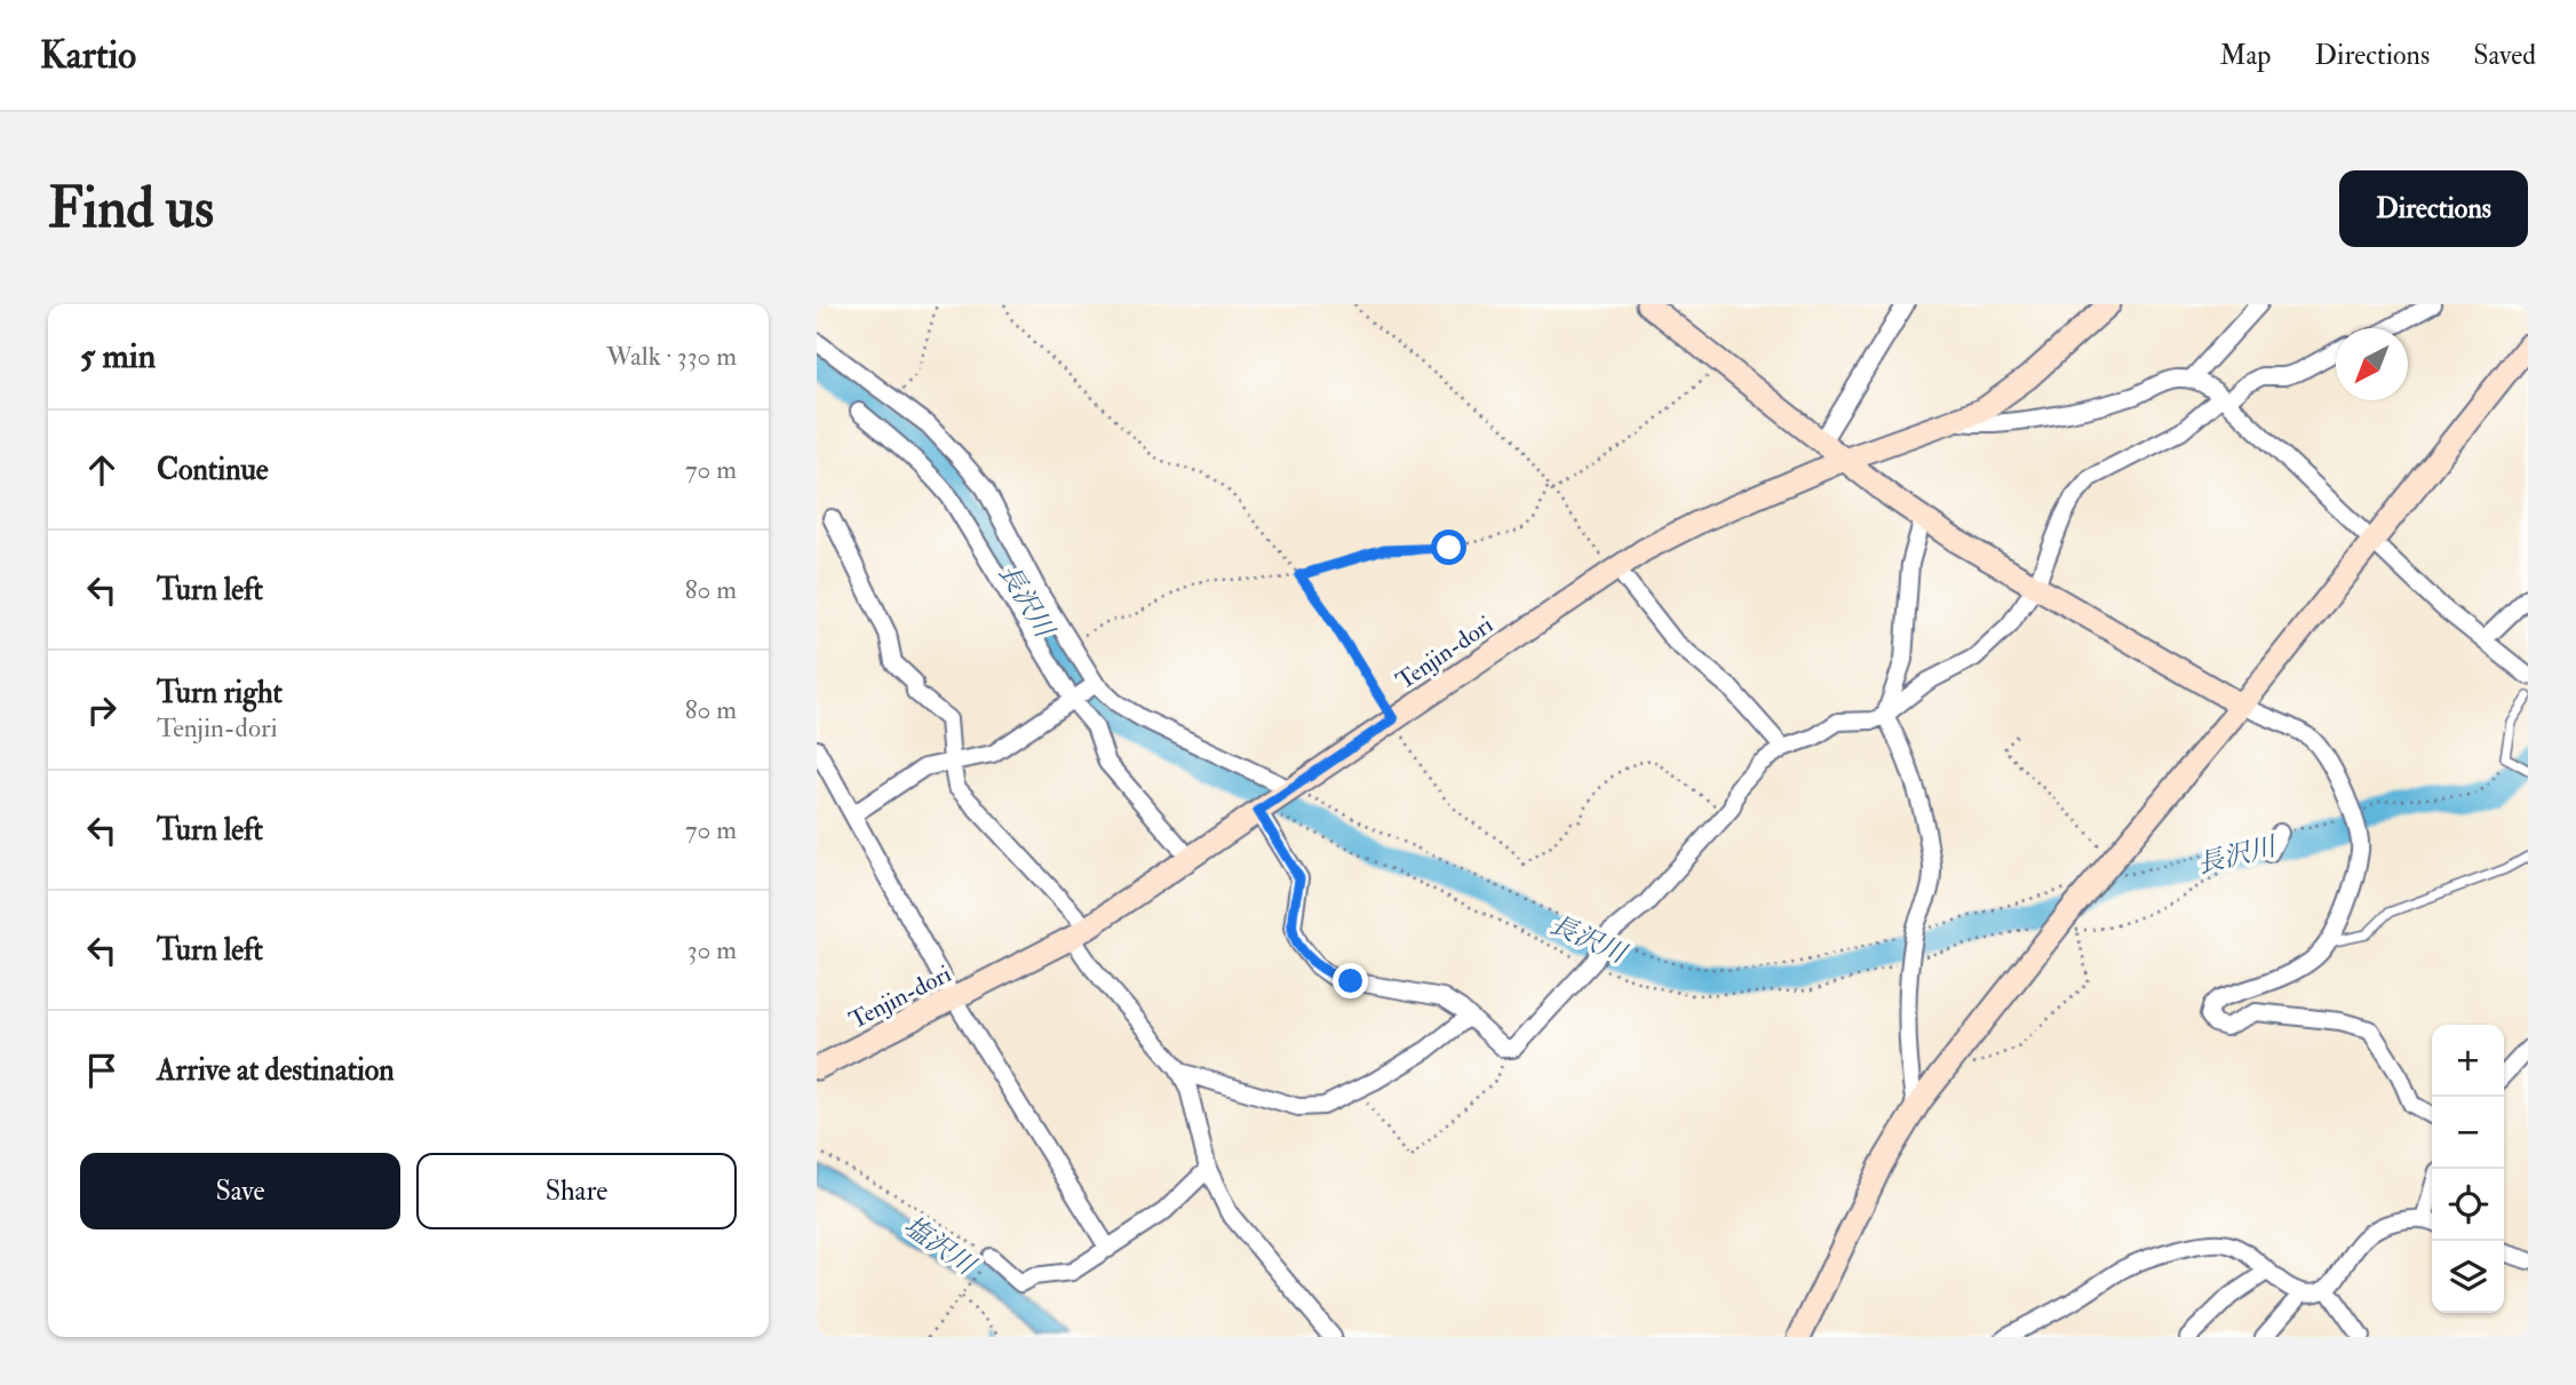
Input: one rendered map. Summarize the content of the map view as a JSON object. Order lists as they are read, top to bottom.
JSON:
{
  "streets": {
    "street": ["Tenjin-dori"]
  },
  "water": ["長沢川", "塩沢川"],
  "north": "bottom left",
  "page": {
    "header": "Kartio",
    "nav": ["Map", "Directions", "Saved"],
    "buttons": [
      "Directions",
      ["Save", "Share"]
    ],
    "title": "Find us",
    "heading": ["5 min", "Walk · 330 m"],
    "list": [
      ["Continue", "70 m"],
      ["Turn left", "80 m"],
      ["Turn right", "Tenjin-dori", "80 m"],
      ["Turn left", "70 m"],
      ["Turn left", "30 m"],
      "Arrive at destination"
    ],
    "map_buttons": ["+", "−"]
  }
}
